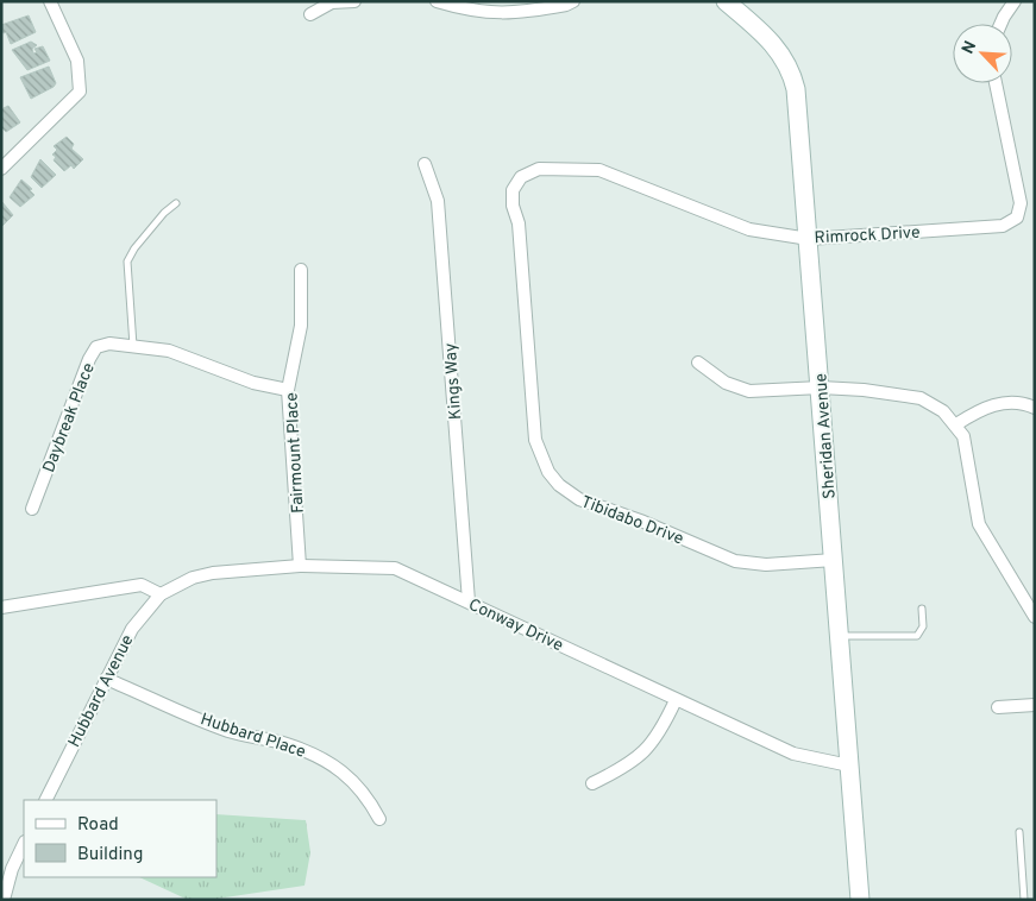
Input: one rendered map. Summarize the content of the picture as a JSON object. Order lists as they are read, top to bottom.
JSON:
{
  "streets": {
    "street": [
      "Rimrock Drive",
      "Kings Way",
      "Daybreak Place",
      "Sheridan Avenue",
      "Fairmount Place",
      "Tibidabo Drive",
      "Conway Drive",
      "Hubbard Avenue",
      "Hubbard Place"
    ]
  },
  "crossings": [
    ["Rimrock Drive", "Sheridan Avenue"],
    ["Rimrock Drive", "Tibidabo Drive"],
    ["Kings Way", "Conway Drive"],
    ["Daybreak Place", "Fairmount Place"],
    ["Sheridan Avenue", "Tibidabo Drive"],
    ["Sheridan Avenue", "Conway Drive"],
    ["Fairmount Place", "Conway Drive"],
    ["Conway Drive", "Hubbard Avenue"],
    ["Hubbard Avenue", "Hubbard Place"]
  ],
  "legend": ["Road", "Building"],
  "north": "top left"
}
